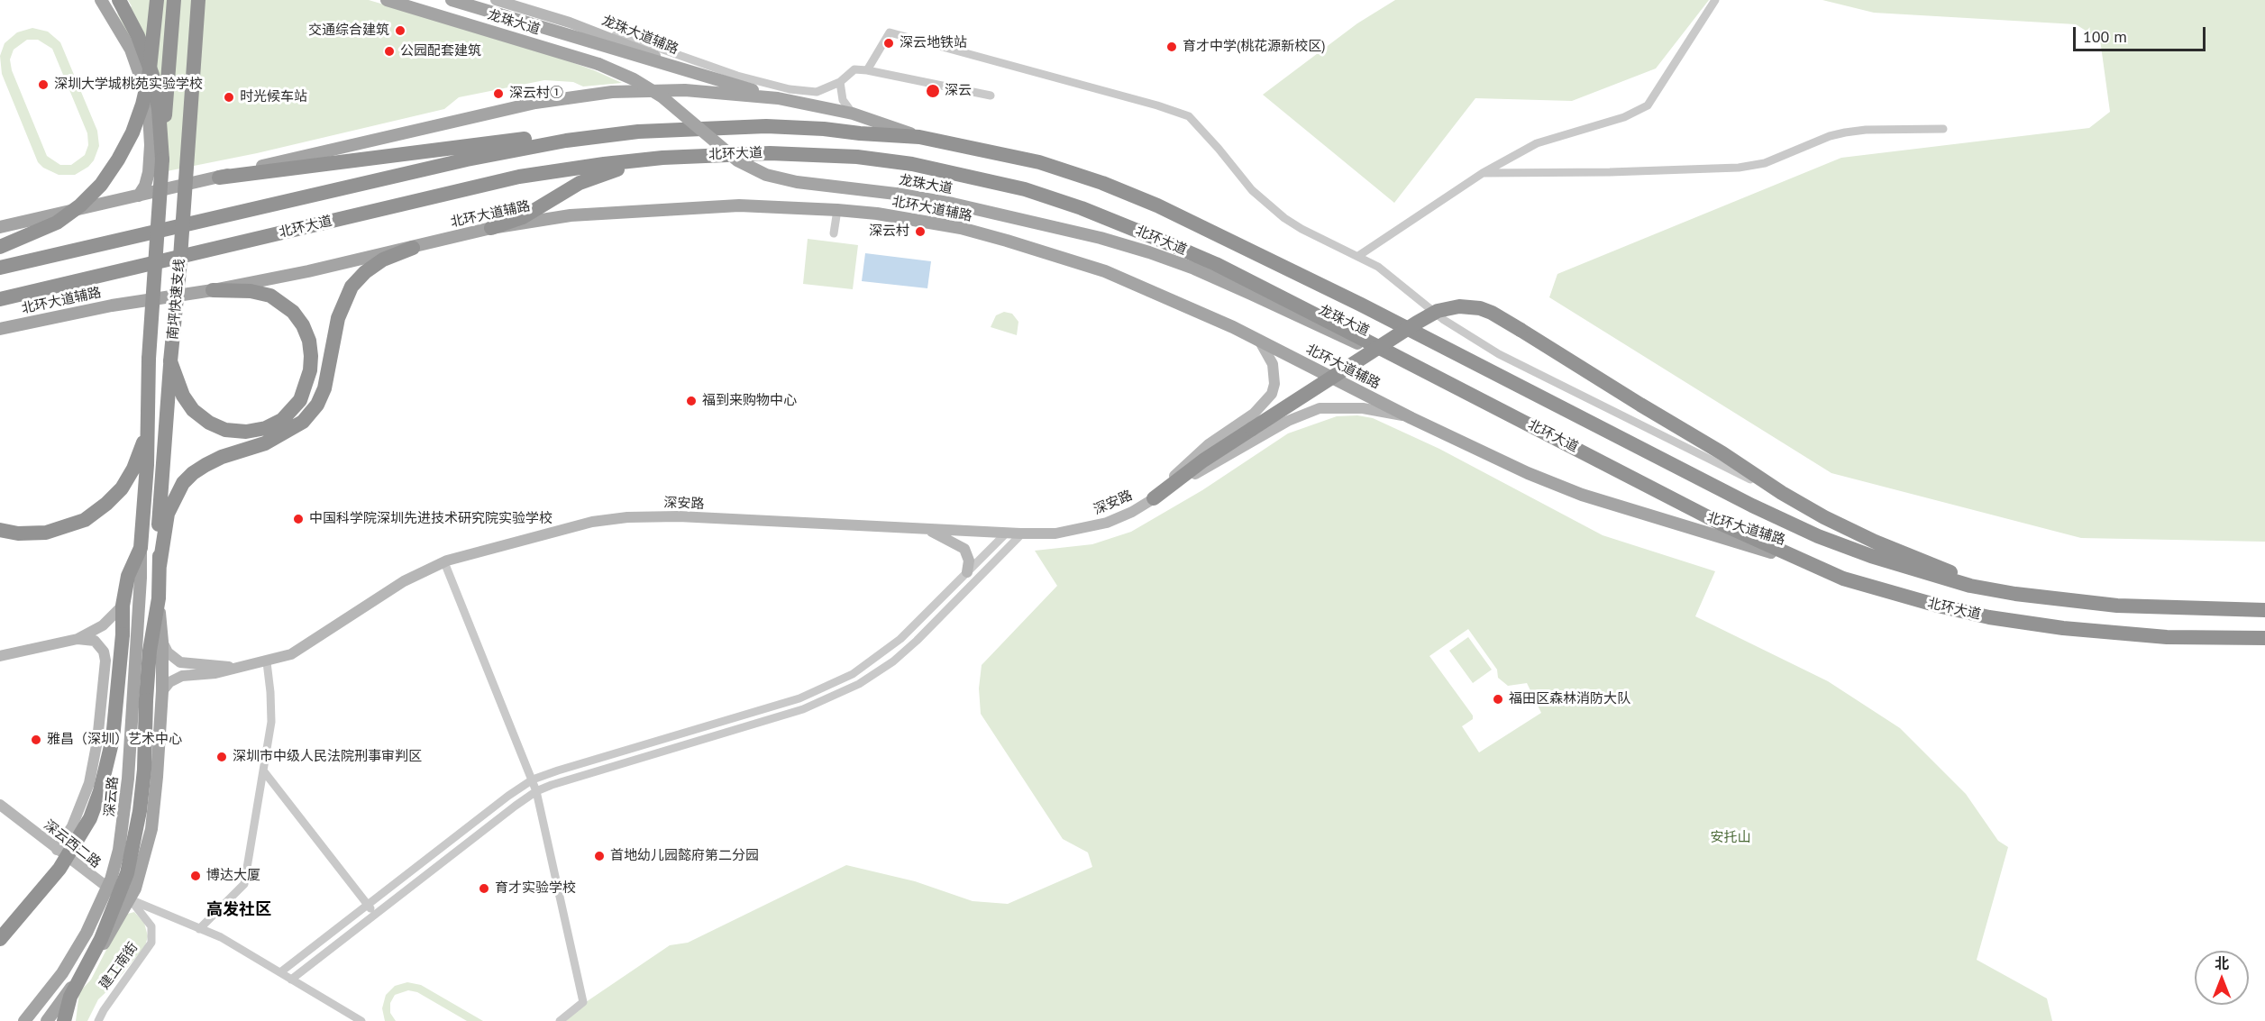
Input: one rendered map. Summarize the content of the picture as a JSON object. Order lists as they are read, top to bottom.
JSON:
{
  "streets": {
    "highway": ["北环大道", "南坪快速支线"],
    "main road": ["龙珠大道", "北环大道辅路", "深云路"],
    "street": [
      "龙珠大道辅路",
      "深安路",
      "深云西二路",
      "建工南街"
    ]
  },
  "crossings": [
    ["龙珠大道", "龙珠大道辅路"],
    ["龙珠大道", "北环大道"],
    ["北环大道", "北环大道辅路"],
    ["南坪快速支线", "深云路"],
    ["深云路", "深云西二路"],
    ["深云西二路", "建工南街"]
  ],
  "districts": ["高发社区"],
  "parks": ["安托山"],
  "places": [
    "交通综合建筑",
    "深云地铁站",
    "育才中学(桃花源新校区)",
    "公园配套建筑",
    "深圳大学城桃苑实验学校",
    "深云",
    "深云村①",
    "时光候车站",
    "深云村",
    "福到来购物中心",
    "中国科学院深圳先进技术研究院实验学校",
    "福田区森林消防大队",
    "雅昌（深圳）艺术中心",
    "深圳市中级人民法院刑事审判区",
    "首地幼儿园懿府第二分园",
    "博达大厦",
    "育才实验学校"
  ],
  "scale_bar": "100 m",
  "north": "top"
}
